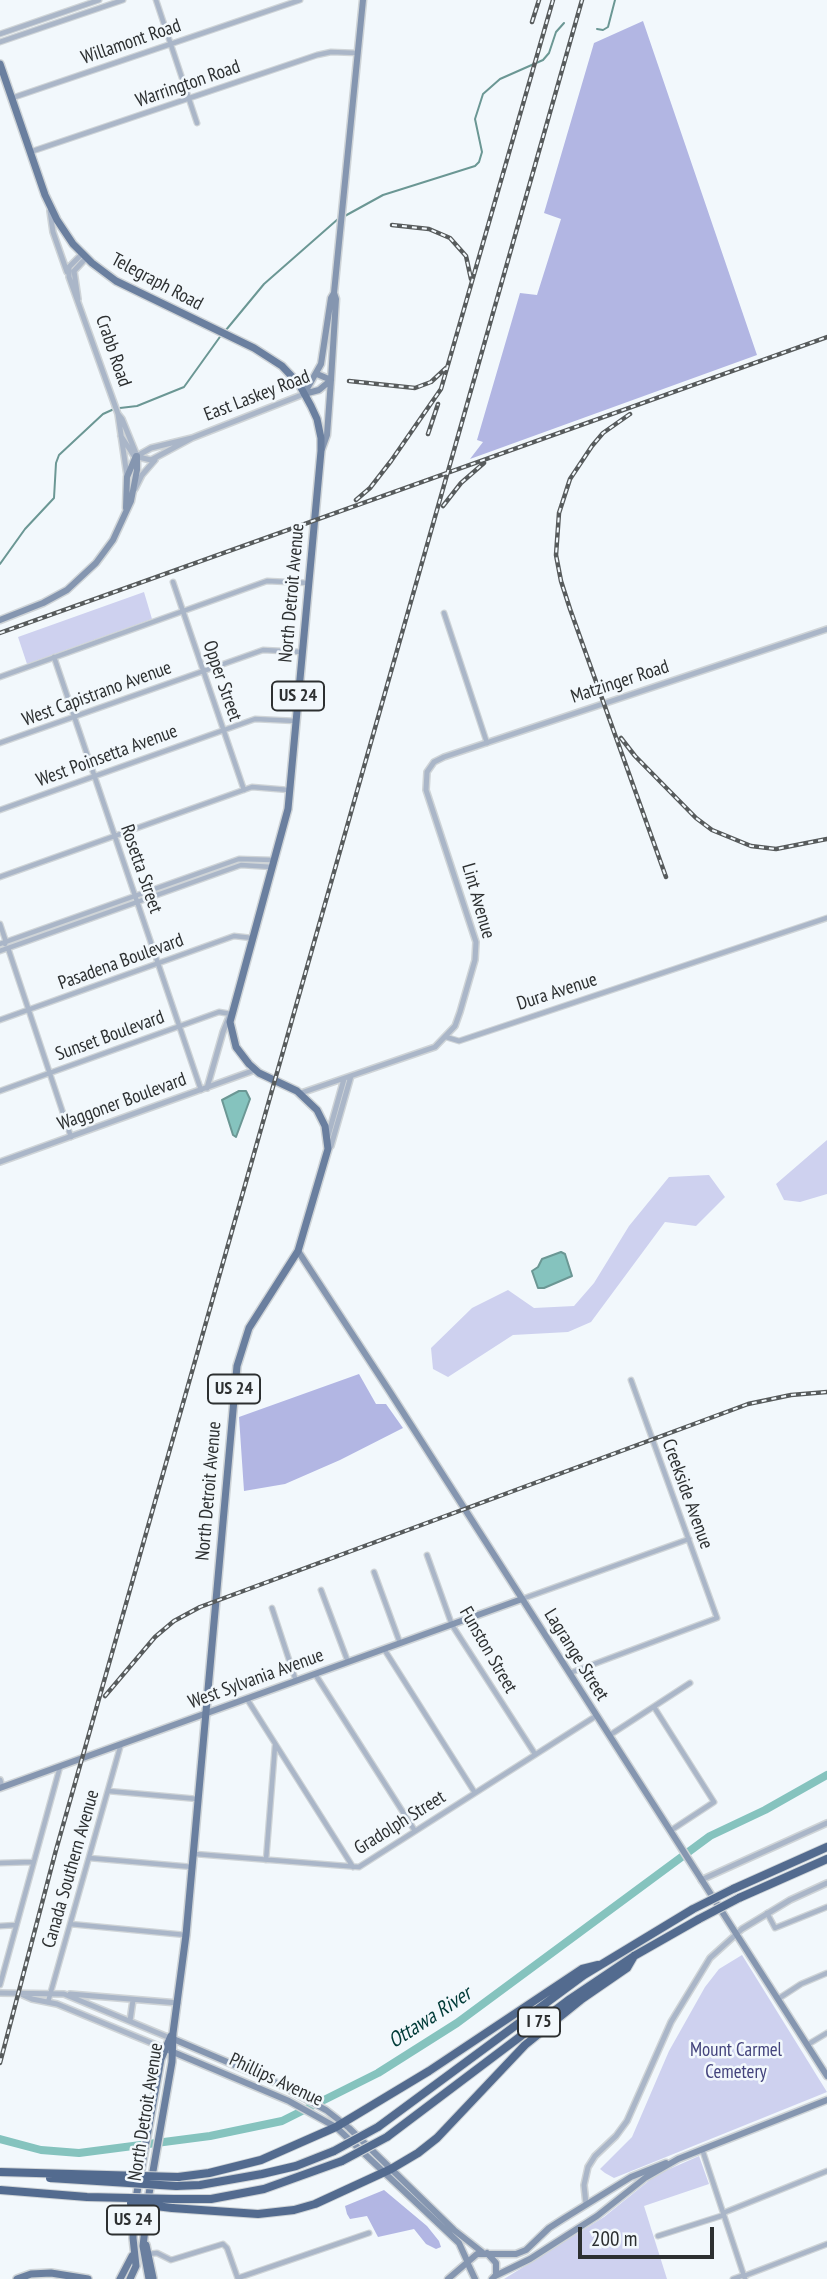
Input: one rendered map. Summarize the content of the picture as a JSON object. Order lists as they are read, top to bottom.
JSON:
{
  "streets": {
    "highway": ["I 75"],
    "main road": [
      "Telegraph Road",
      "East Laskey Road",
      "North Detroit Avenue",
      "US 24",
      "Lagrange Street",
      "West Sylvania Avenue",
      "Phillips Avenue"
    ],
    "street": [
      "Willamont Road",
      "Warrington Road",
      "Crabb Road",
      "Opper Street",
      "Matzinger Road",
      "West Capistrano Avenue",
      "West Poinsetta Avenue",
      "Rosetta Street",
      "Lint Avenue",
      "Pasadena Boulevard",
      "Dura Avenue",
      "Sunset Boulevard",
      "Waggoner Boulevard",
      "Creekside Avenue",
      "Funston Street",
      "Gradolph Street",
      "Canada Southern Avenue"
    ]
  },
  "crossings": [
    ["Willamont Road", "Telegraph Road"],
    ["Warrington Road", "Telegraph Road"],
    ["Warrington Road", "North Detroit Avenue"],
    ["Telegraph Road", "Crabb Road"],
    ["Telegraph Road", "East Laskey Road"],
    ["Telegraph Road", "North Detroit Avenue"],
    ["Crabb Road", "East Laskey Road"],
    ["East Laskey Road", "North Detroit Avenue"],
    ["North Detroit Avenue", "West Capistrano Avenue"],
    ["North Detroit Avenue", "West Poinsetta Avenue"],
    ["North Detroit Avenue", "Rosetta Street"],
    ["North Detroit Avenue", "Pasadena Boulevard"],
    ["North Detroit Avenue", "Dura Avenue"],
    ["North Detroit Avenue", "Sunset Boulevard"],
    ["North Detroit Avenue", "Waggoner Boulevard"],
    ["North Detroit Avenue", "Lagrange Street"],
    ["North Detroit Avenue", "West Sylvania Avenue"],
    ["North Detroit Avenue", "Gradolph Street"],
    ["North Detroit Avenue", "Phillips Avenue"],
    ["Opper Street", "West Capistrano Avenue"],
    ["Opper Street", "West Poinsetta Avenue"],
    ["Matzinger Road", "Lint Avenue"],
    ["West Capistrano Avenue", "Rosetta Street"],
    ["West Poinsetta Avenue", "Rosetta Street"],
    ["Rosetta Street", "Pasadena Boulevard"],
    ["Rosetta Street", "Sunset Boulevard"],
    ["Rosetta Street", "Waggoner Boulevard"],
    ["Lint Avenue", "Dura Avenue"],
    ["Creekside Avenue", "Lagrange Street"],
    ["Funston Street", "West Sylvania Avenue"],
    ["Funston Street", "Gradolph Street"],
    ["Lagrange Street", "West Sylvania Avenue"],
    ["Lagrange Street", "Gradolph Street"],
    ["West Sylvania Avenue", "Canada Southern Avenue"],
    ["Canada Southern Avenue", "Phillips Avenue"]
  ],
  "water": ["Ottawa River"],
  "parks": ["Mount Carmel Cemetery"],
  "scale_bar": "200 m"
}
